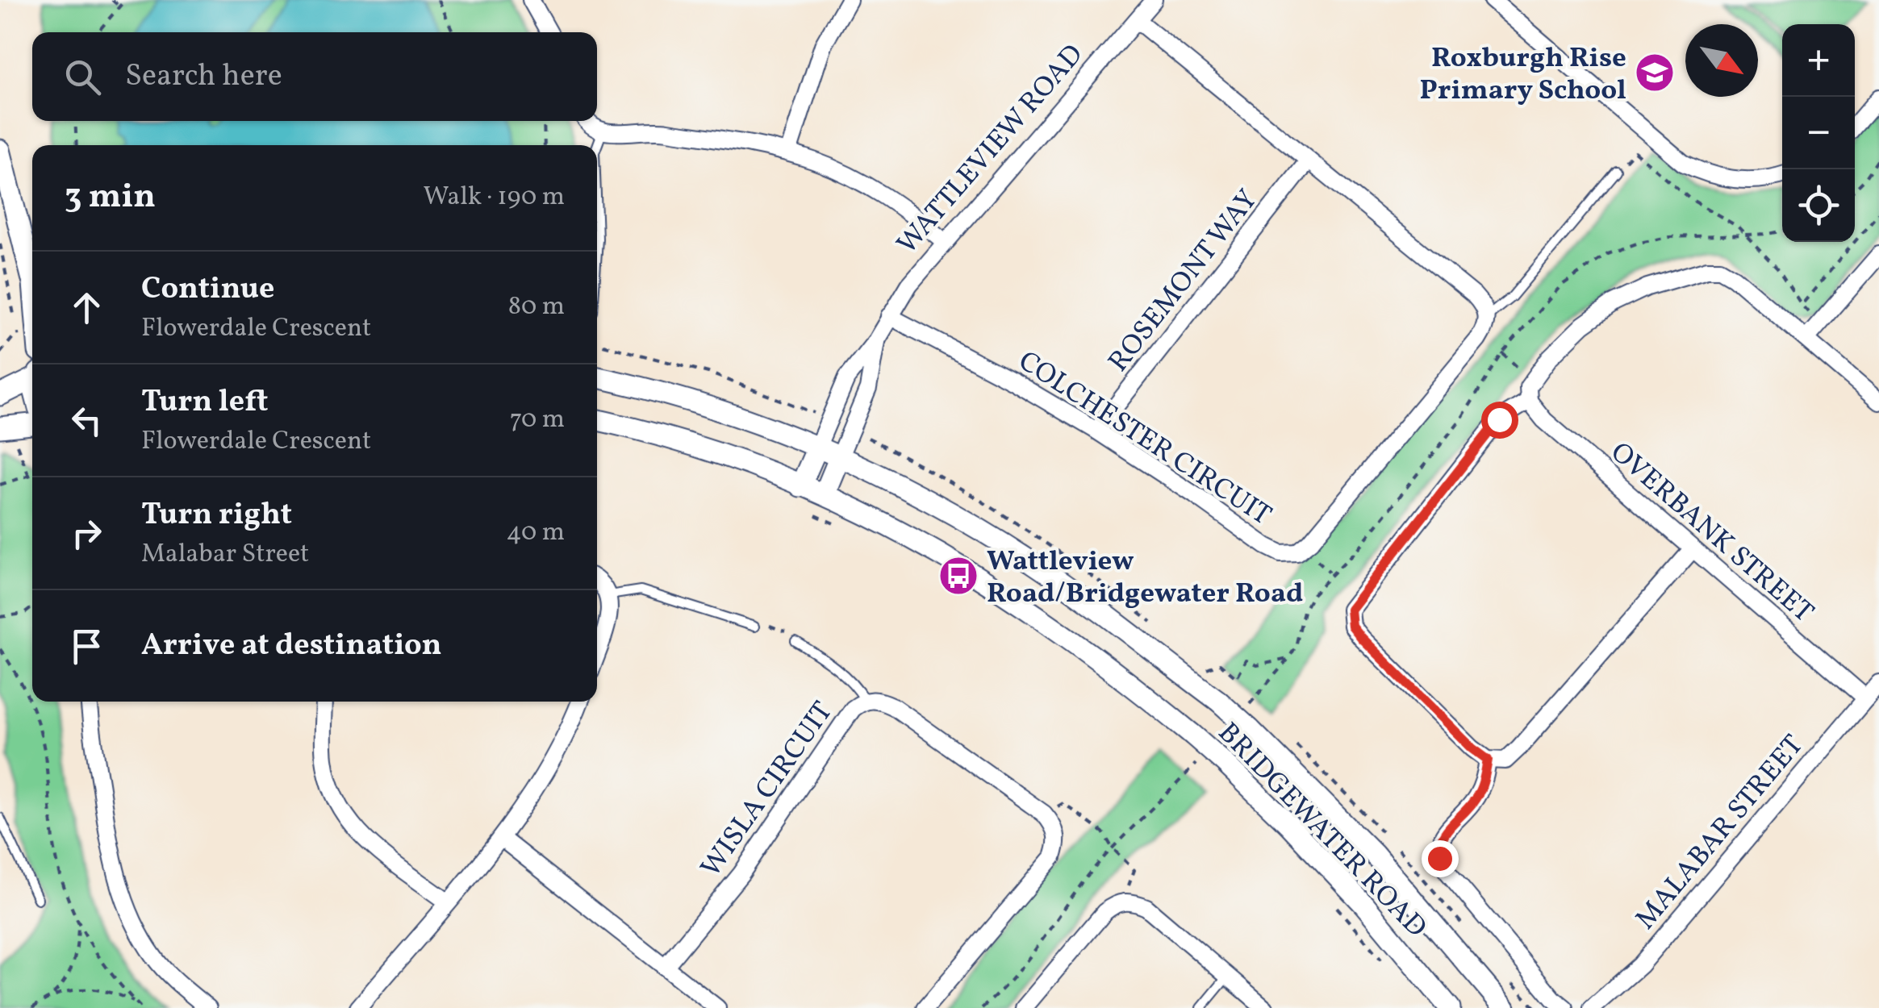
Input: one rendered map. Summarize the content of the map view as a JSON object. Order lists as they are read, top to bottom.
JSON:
{
  "streets": {
    "street": [
      "WATTLEVIEW ROAD",
      "ROSEMONT WAY",
      "COLCHESTER CIRCUIT",
      "OVERBANK STREET",
      "WISLA CIRCUIT",
      "BRIDGEWATER ROAD",
      "MALABAR STREET"
    ]
  },
  "crossings": [
    ["WATTLEVIEW ROAD", "COLCHESTER CIRCUIT"],
    ["WATTLEVIEW ROAD", "BRIDGEWATER ROAD"],
    ["ROSEMONT WAY", "COLCHESTER CIRCUIT"],
    ["OVERBANK STREET", "MALABAR STREET"]
  ],
  "places": {
    "school or university": ["Roxburgh Rise Primary School"],
    "bus stop": ["Wattleview Road/Bridgewater Road"]
  },
  "north": "bottom right",
  "page": {
    "map_buttons": ["+", "−"],
    "search": "Search here",
    "heading": ["3 min", "Walk · 190 m"],
    "list": [
      ["Continue", "Flowerdale Crescent", "80 m"],
      ["Turn left", "Flowerdale Crescent", "70 m"],
      ["Turn right", "Malabar Street", "40 m"],
      "Arrive at destination"
    ]
  }
}
